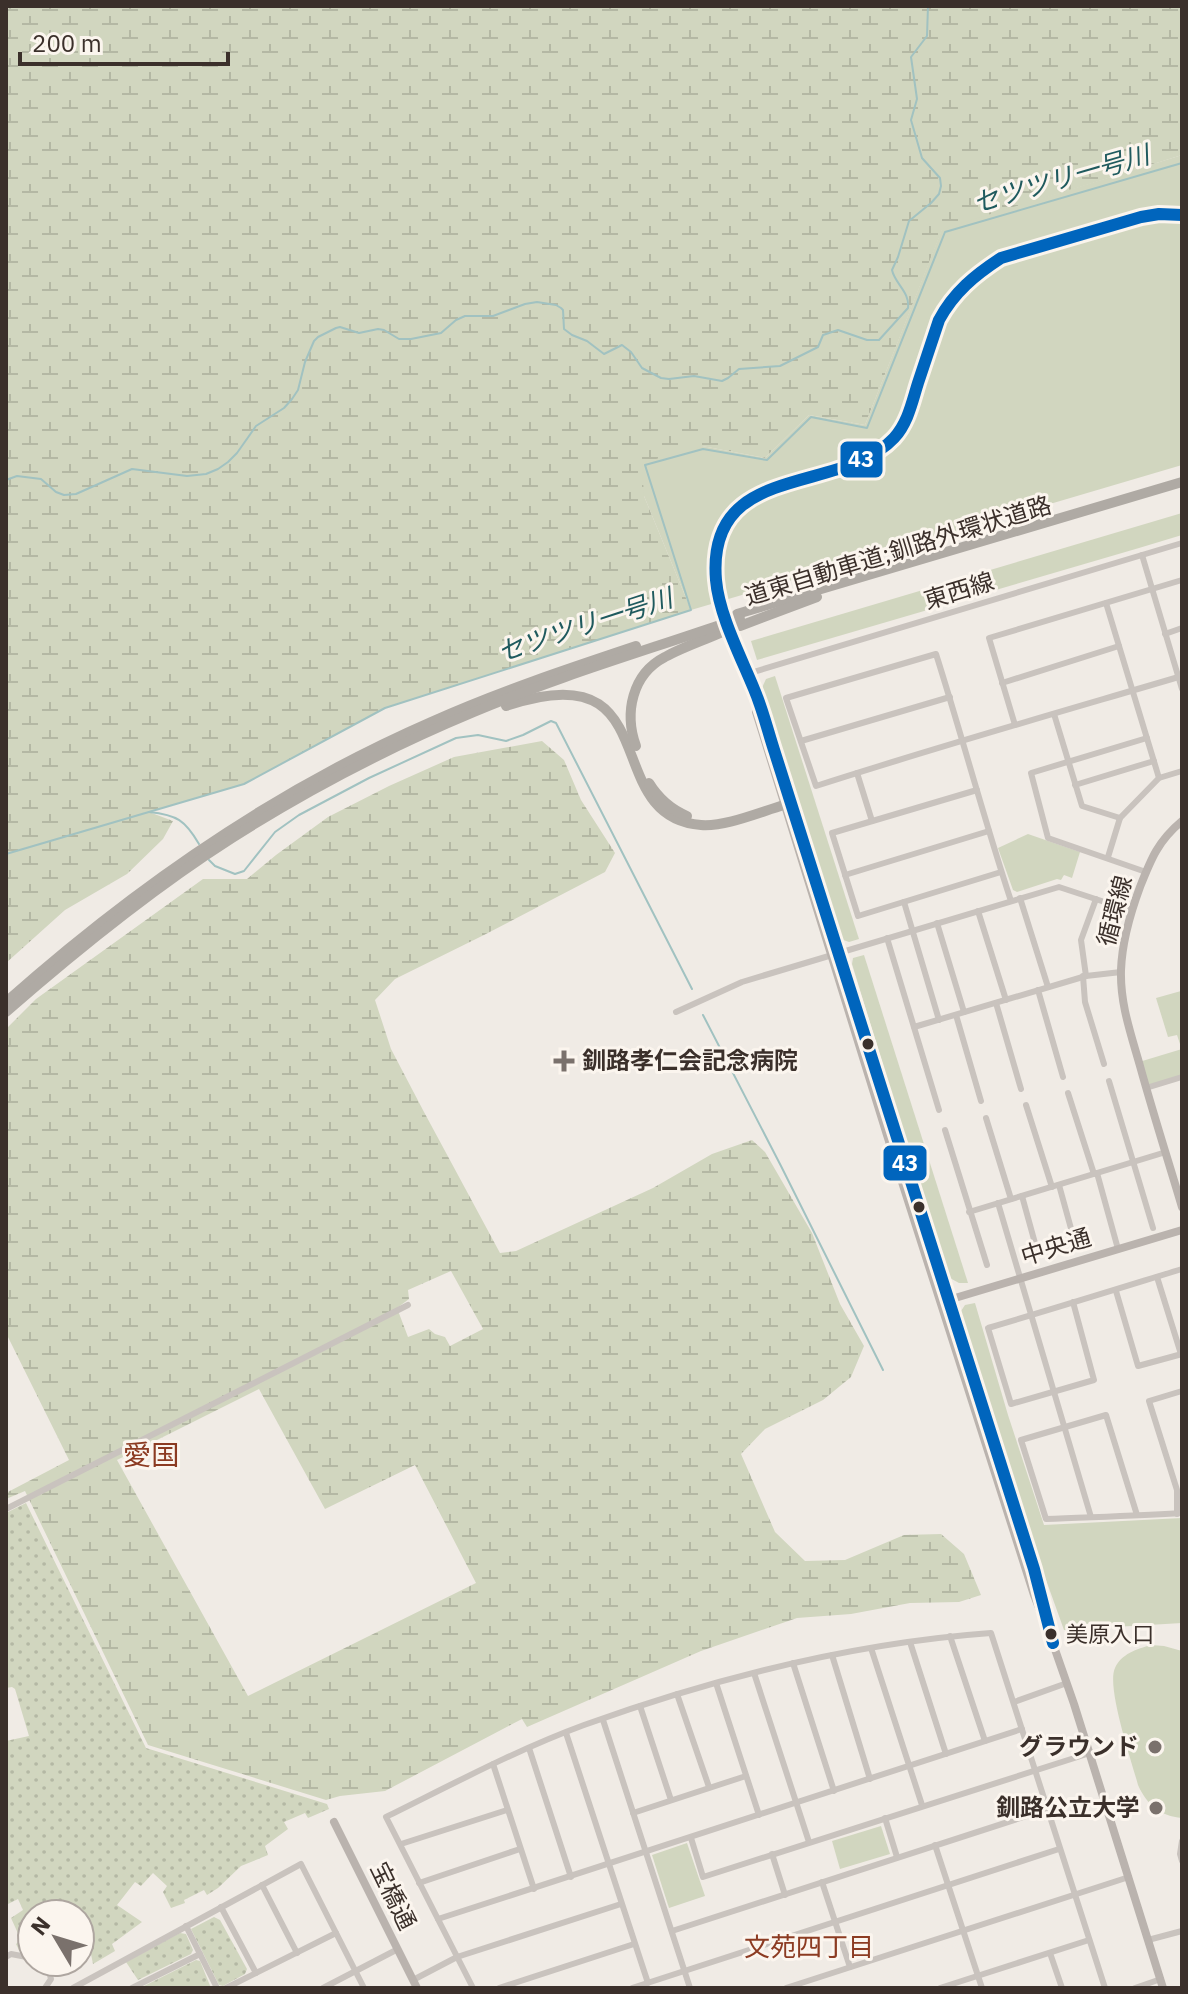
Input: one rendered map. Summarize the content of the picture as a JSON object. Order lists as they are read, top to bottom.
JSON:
{
  "streets": {
    "highway": ["道東自動車道;釧路外環状道路"],
    "street": [
      "東西線",
      "循環線",
      "中央通",
      "宝橋通"
    ]
  },
  "districts": ["愛国", "文苑四丁目"],
  "water": ["セツツリ一号川"],
  "places": {
    "health": ["釧路孝仁会記念病院"],
    "other": ["美原入口", "グラウンド", "釧路公立大学"]
  },
  "lines": ["transit line 43"],
  "scale_bar": "200 m",
  "north": "top left"
}
